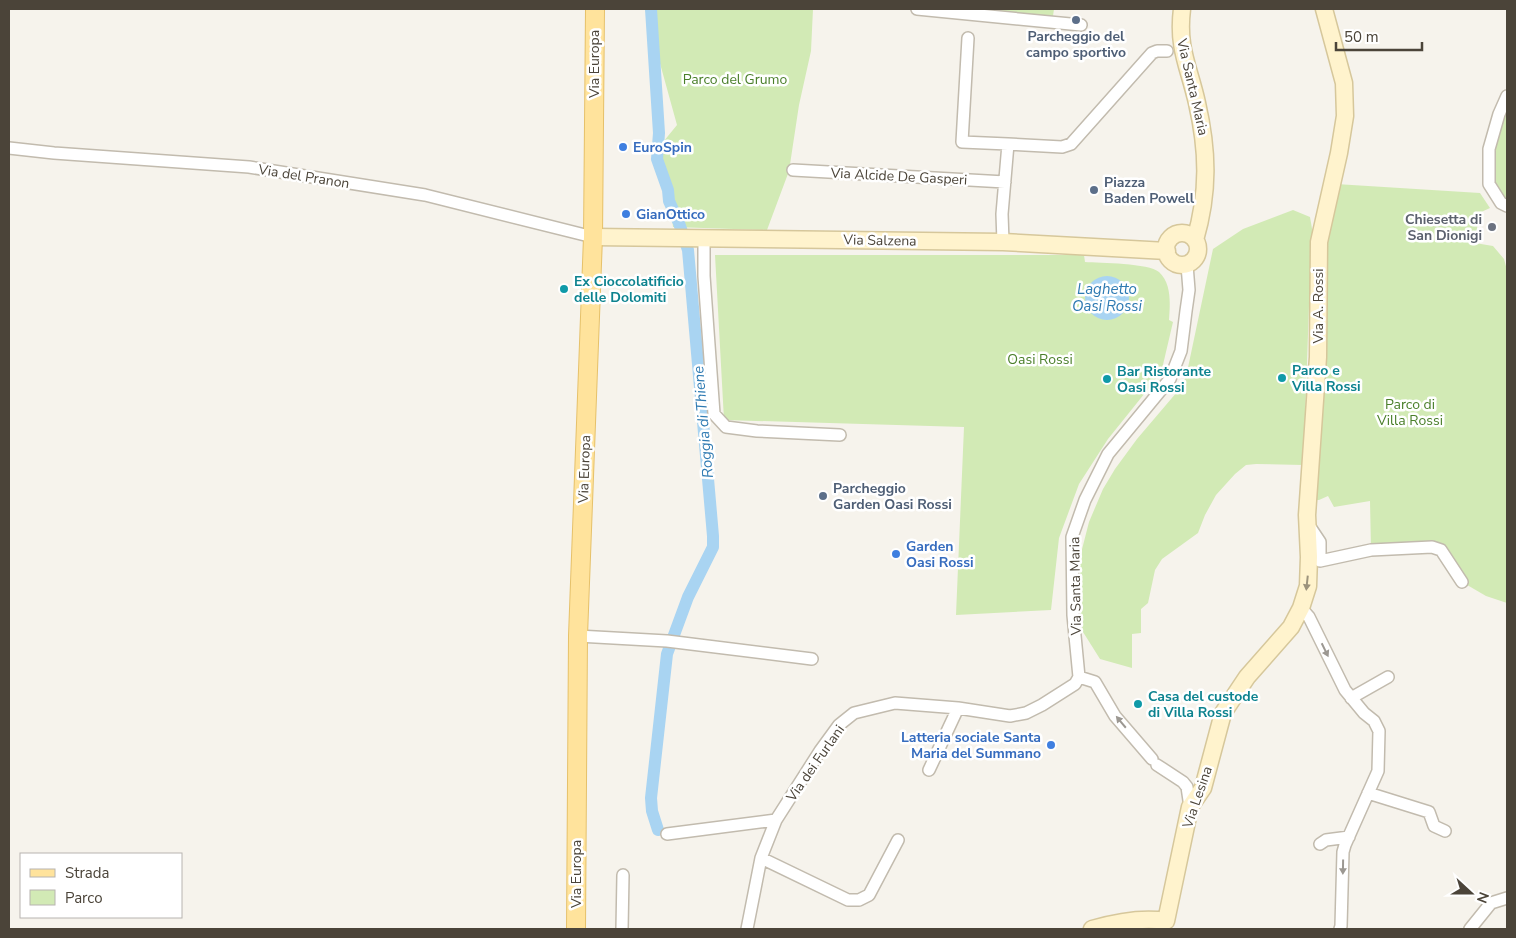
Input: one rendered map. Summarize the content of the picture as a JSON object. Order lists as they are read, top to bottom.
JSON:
{
  "streets": {
    "main road": ["Via Europa"],
    "street": [
      "Via Santa Maria",
      "Via del Pranon",
      "Via Alcide De Gasperi",
      "Via Salzena",
      "Via A. Rossi",
      "Via dei Furlani",
      "Via Lesina"
    ]
  },
  "crossings": [
    ["Via Europa", "Via del Pranon"],
    ["Via Europa", "Via Salzena"],
    ["Via Santa Maria", "Via Salzena"],
    ["Via Santa Maria", "Via dei Furlani"],
    ["Via del Pranon", "Via Salzena"],
    ["Via A. Rossi", "Via Lesina"]
  ],
  "water": ["Laghetto Oasi Rossi", "Roggia di Thiene"],
  "parks": ["Parco del Grumo", "Oasi Rossi", "Parco di Villa Rossi"],
  "places": [
    "Parcheggio del campo sportivo",
    "EuroSpin",
    "Piazza Baden Powell",
    "GianOttico",
    "Chiesetta di San Dionigi",
    "Ex Cioccolatificio delle Dolomiti",
    "Parco e Villa Rossi",
    "Bar Ristorante Oasi Rossi",
    "Parcheggio Garden Oasi Rossi",
    "Garden Oasi Rossi",
    "Casa del custode di Villa Rossi",
    "Latteria sociale Santa Maria del Summano"
  ],
  "legend": ["Strada", "Parco"],
  "scale_bar": "50 m",
  "north": "right"
}
